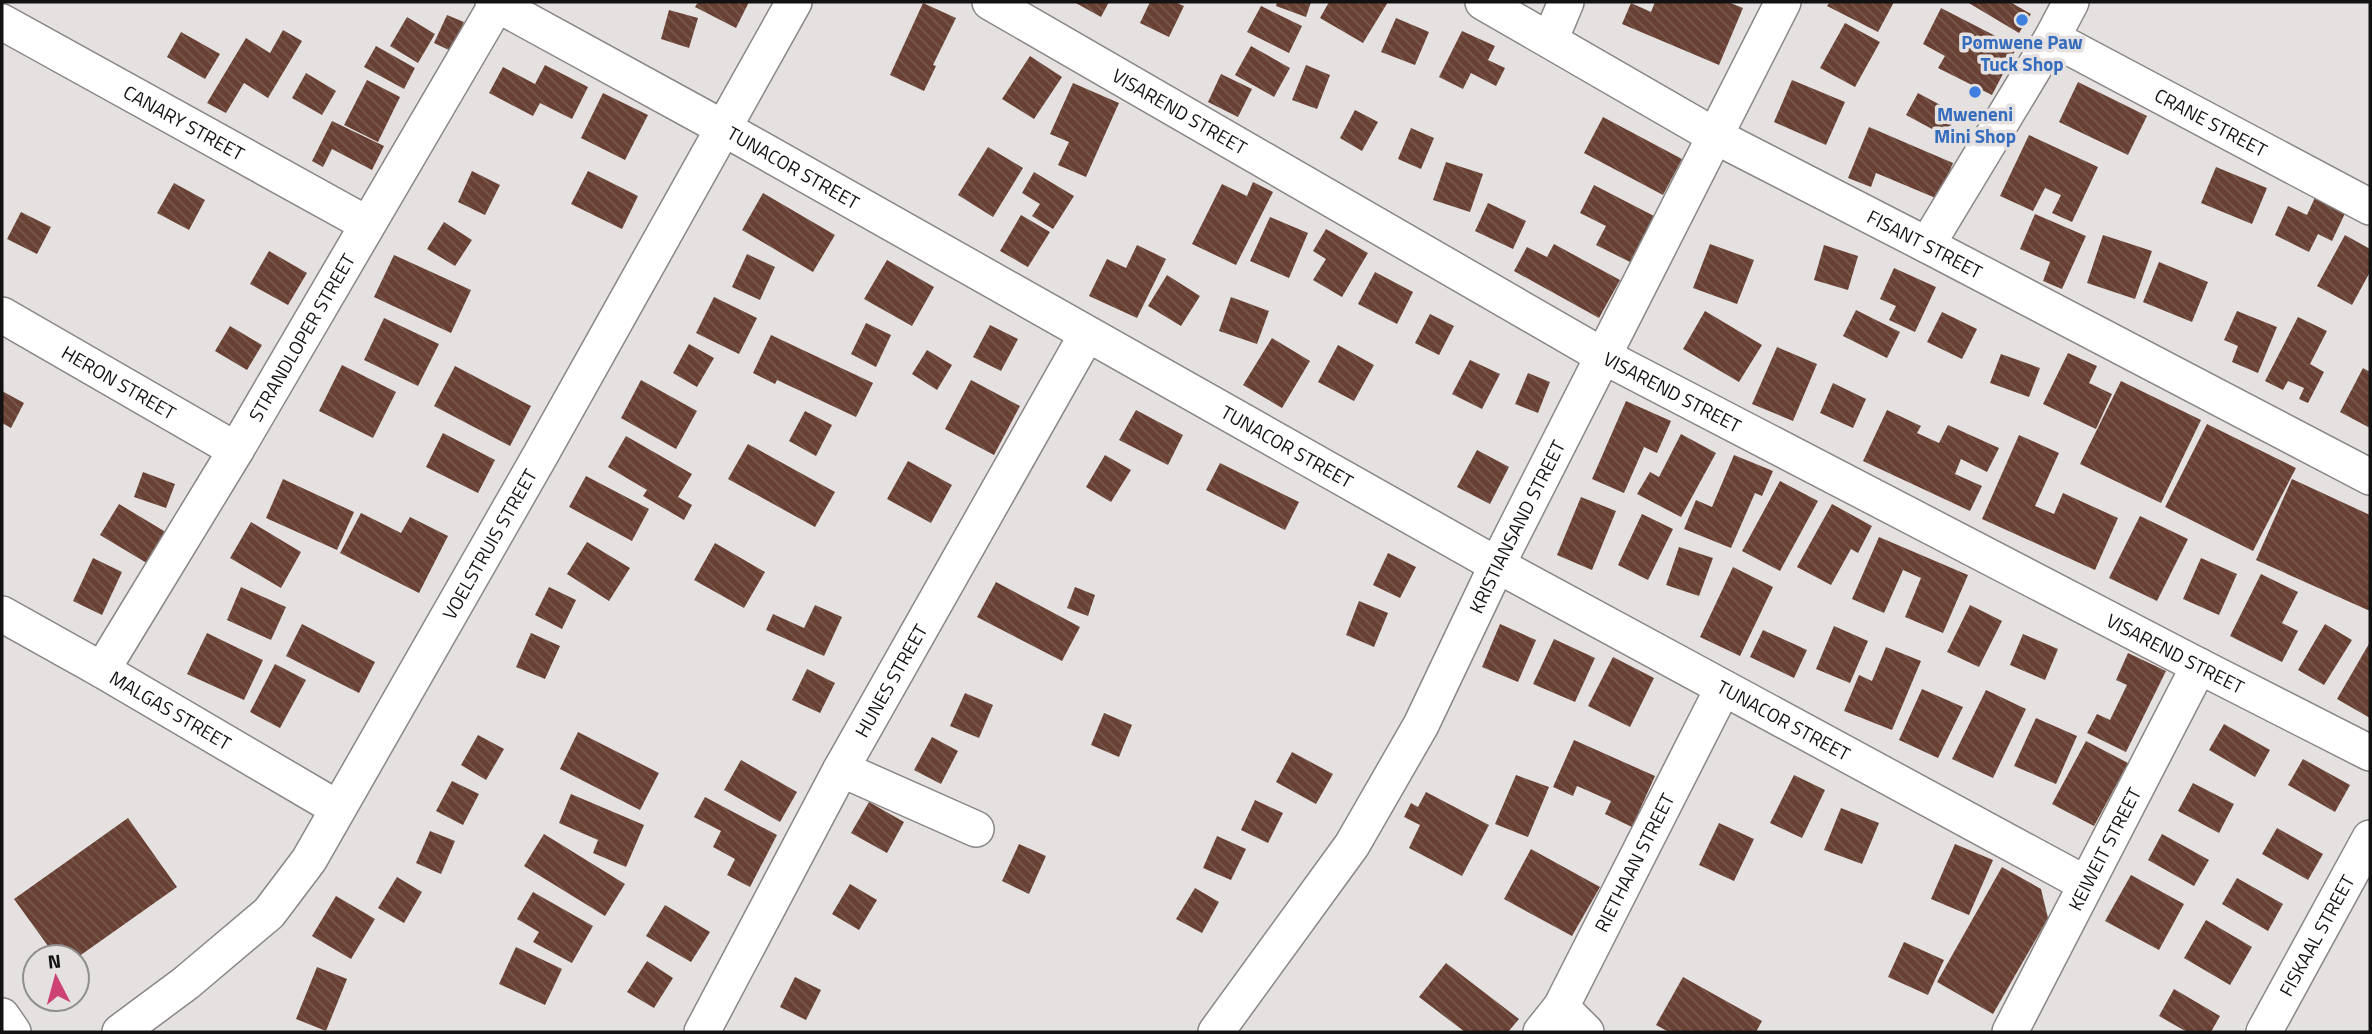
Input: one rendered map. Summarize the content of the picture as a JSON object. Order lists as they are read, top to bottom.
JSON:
{
  "streets": {
    "street": [
      "VISAREND STREET",
      "CRANE STREET",
      "CANARY STREET",
      "TUNACOR STREET",
      "FISANT STREET",
      "STRANDLOPER STREET",
      "HERON STREET",
      "KRISTIANSAND STREET",
      "VOELSTRUIS STREET",
      "HUNES STREET",
      "MALGAS STREET",
      "KEIWEIT STREET",
      "RIETHAAN STREET",
      "FISKAAL STREET"
    ]
  },
  "crossings": [
    ["VISAREND STREET", "KRISTIANSAND STREET"],
    ["VISAREND STREET", "KEIWEIT STREET"],
    ["CANARY STREET", "STRANDLOPER STREET"],
    ["TUNACOR STREET", "STRANDLOPER STREET"],
    ["TUNACOR STREET", "KRISTIANSAND STREET"],
    ["TUNACOR STREET", "VOELSTRUIS STREET"],
    ["TUNACOR STREET", "HUNES STREET"],
    ["TUNACOR STREET", "KEIWEIT STREET"],
    ["TUNACOR STREET", "RIETHAAN STREET"],
    ["FISANT STREET", "KRISTIANSAND STREET"],
    ["STRANDLOPER STREET", "HERON STREET"],
    ["STRANDLOPER STREET", "MALGAS STREET"],
    ["VOELSTRUIS STREET", "MALGAS STREET"]
  ],
  "places": ["Pomwene Paw Tuck Shop", "Mweneni Mini Shop"],
  "north": "top"
}
